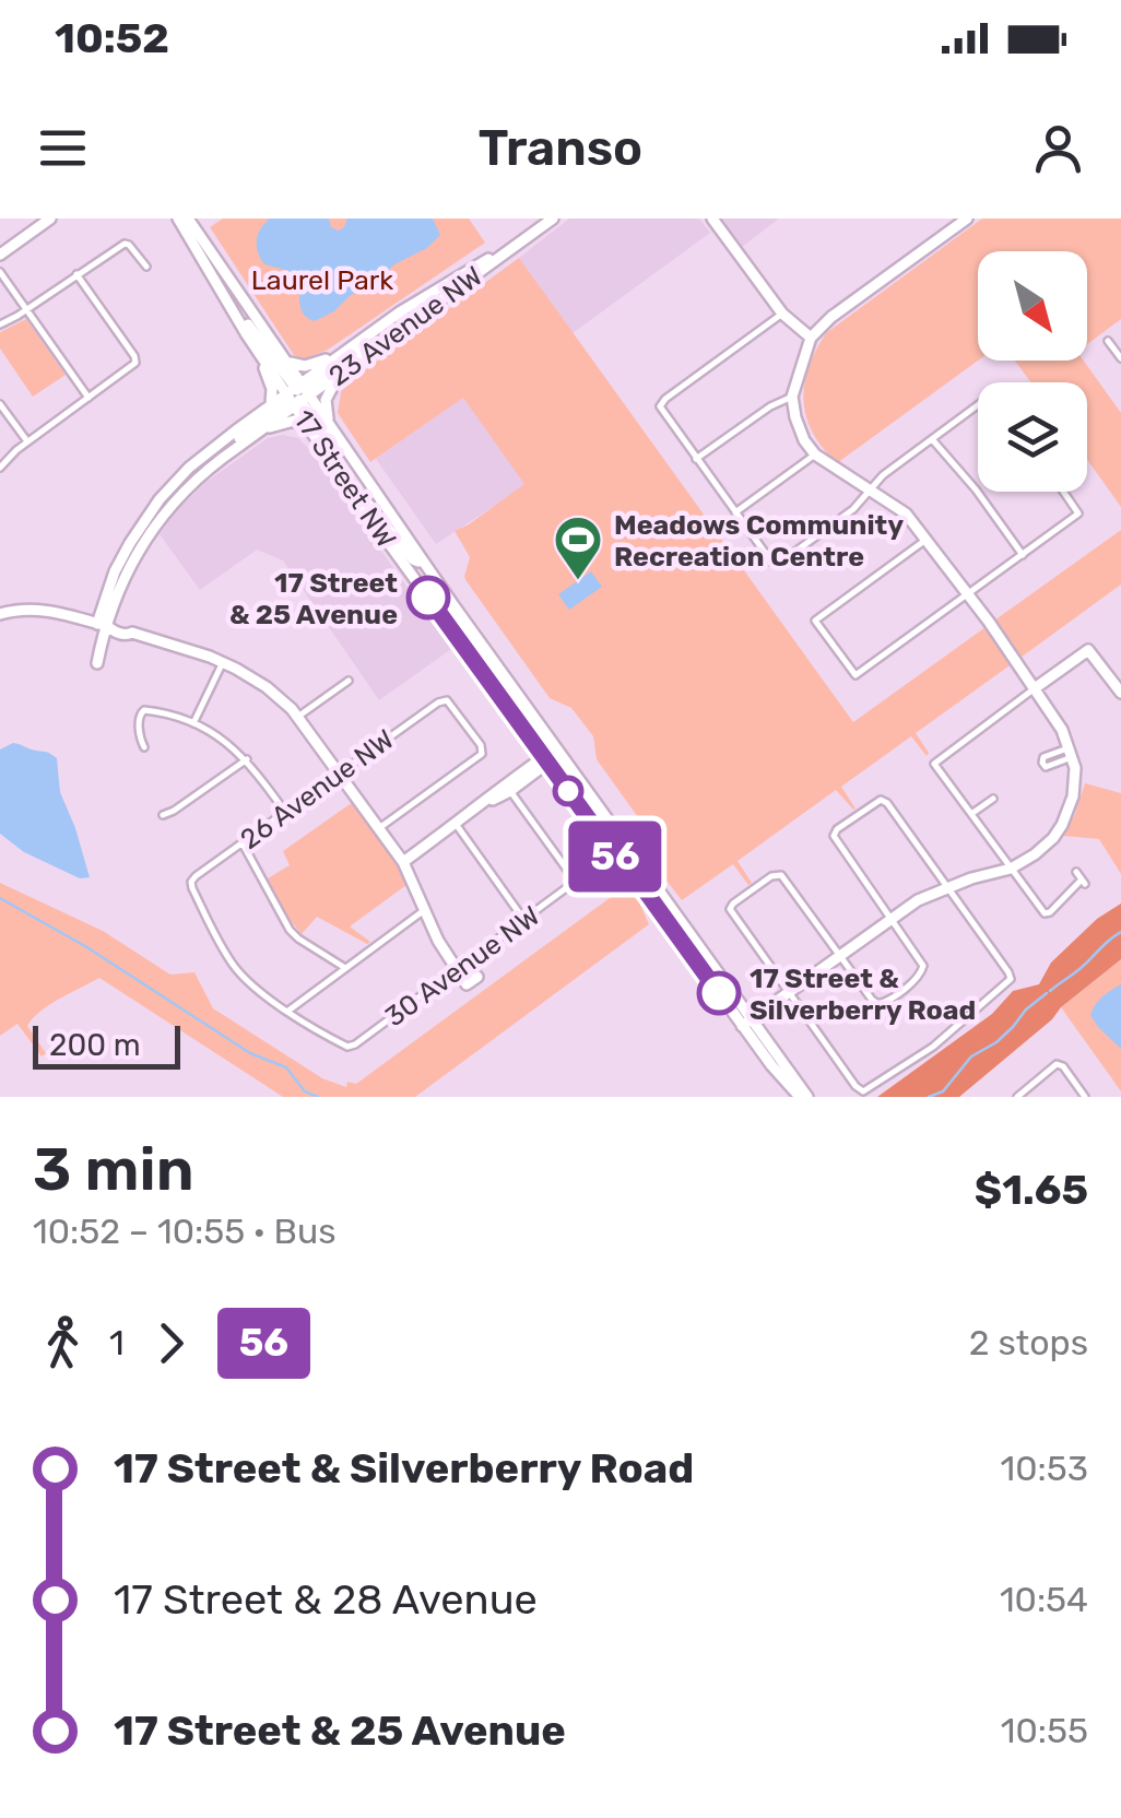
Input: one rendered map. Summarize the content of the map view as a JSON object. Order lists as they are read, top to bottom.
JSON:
{
  "streets": {
    "main road": ["23 Avenue NW", "17 Street NW"],
    "street": ["26 Avenue NW", "30 Avenue NW"]
  },
  "crossings": [
    ["23 Avenue NW", "17 Street NW"],
    ["26 Avenue NW", "30 Avenue NW"]
  ],
  "parks": ["Laurel Park"],
  "places": {
    "sports": ["Meadows Community Recreation Centre"],
    "other": ["17 Street & 25 Avenue", "17 Street & Silverberry Road"]
  },
  "lines": ["bus line 56"],
  "scale_bar": "200 m",
  "north": "bottom right",
  "page": {
    "status": "10:52",
    "header": "Transo",
    "on_map": "56",
    "scale": "200 m",
    "heading": ["3 min", "10:52 – 10:55 · Bus", "$1.65"],
    "legs": ["1", "56", "2 stops"],
    "list": [
      {
        "name": "17 Street & Silverberry Road",
        "value": "10:53"
      },
      {
        "name": "17 Street & 28 Avenue",
        "value": "10:54"
      },
      {
        "name": "17 Street & 25 Avenue",
        "value": "10:55"
      }
    ]
  }
}
